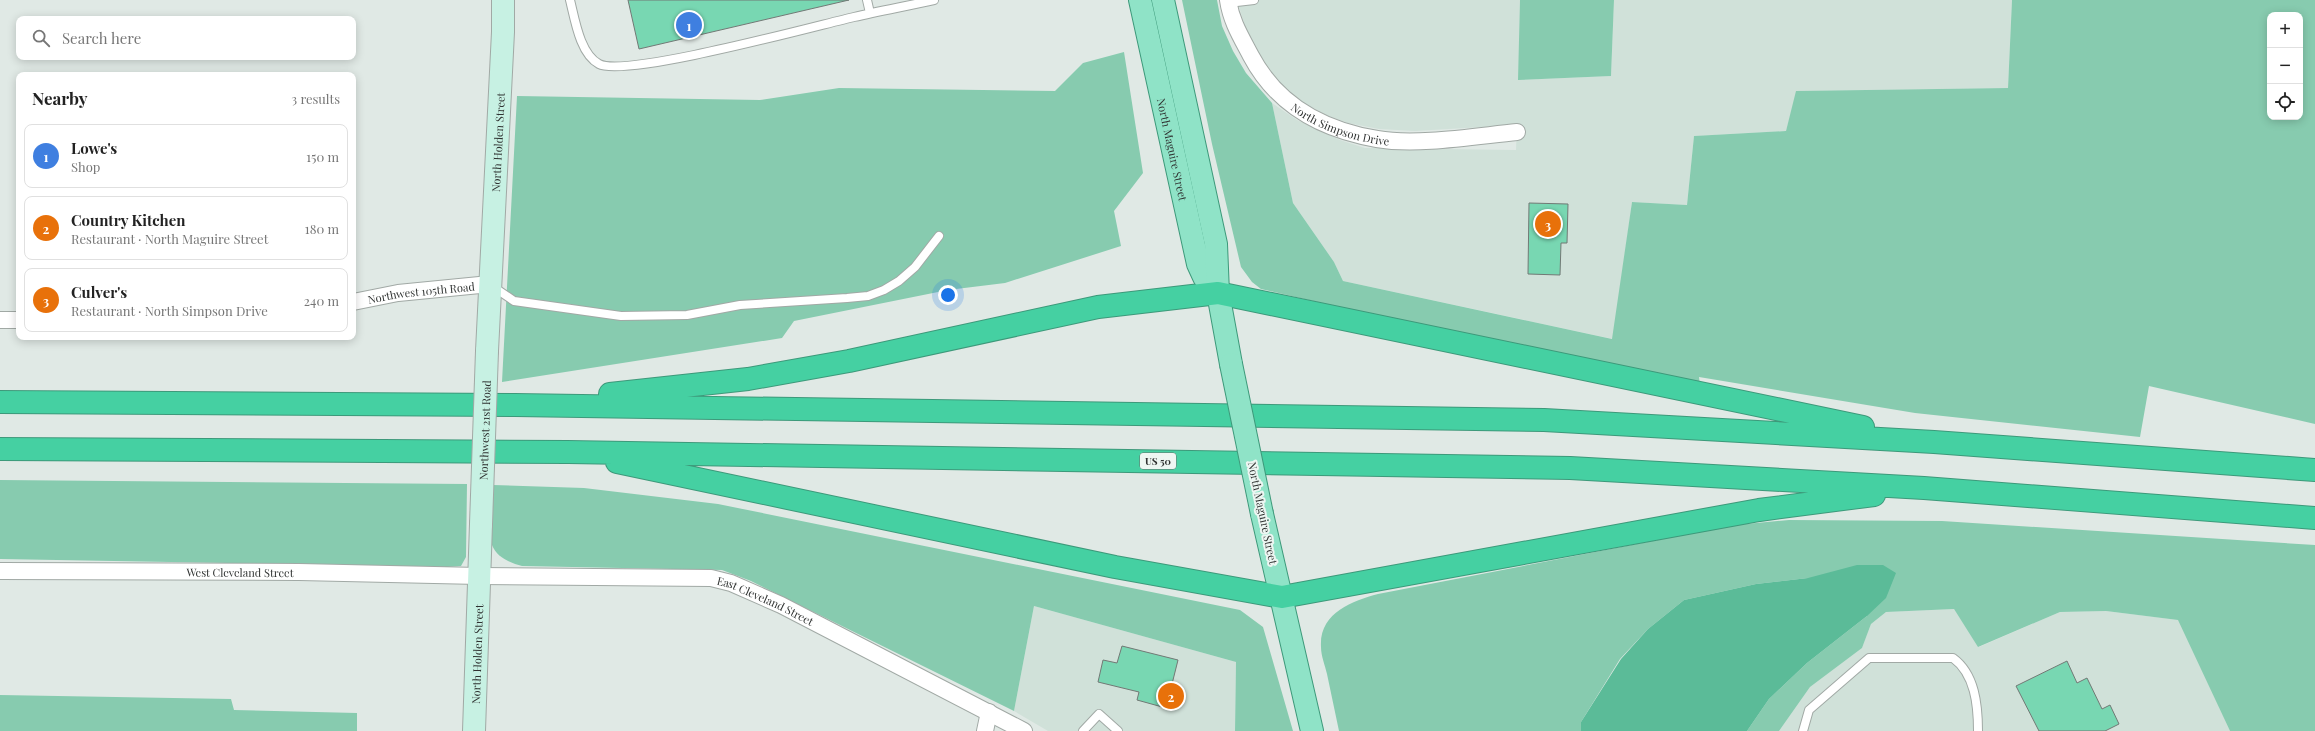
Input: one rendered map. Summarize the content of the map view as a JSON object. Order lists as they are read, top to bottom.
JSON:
{
  "streets": {
    "highway": ["US 50"],
    "main road": ["North Holden Street", "North Maguire Street", "Northwest 21st Road"],
    "street": [
      "North Simpson Drive",
      "Northwest 105th Road",
      "West Cleveland Street",
      "East Cleveland Street"
    ]
  },
  "crossings": [
    ["North Holden Street", "Northwest 105th Road"],
    ["North Holden Street", "Northwest 21st Road"],
    ["North Holden Street", "West Cleveland Street"],
    ["North Holden Street", "East Cleveland Street"],
    ["Northwest 105th Road", "Northwest 21st Road"],
    ["Northwest 21st Road", "West Cleveland Street"],
    ["Northwest 21st Road", "East Cleveland Street"],
    ["West Cleveland Street", "East Cleveland Street"]
  ],
  "page": {
    "pins": ["1", "3", "2"],
    "map_buttons": ["+", "−"],
    "search": "Search here",
    "heading": ["Nearby", "3 results"],
    "list": [
      {
        "mark": "1",
        "name": "Lowe's",
        "note": "Shop",
        "value": "150 m"
      },
      {
        "mark": "2",
        "name": "Country Kitchen",
        "note": "Restaurant · North Maguire Street",
        "value": "180 m"
      },
      {
        "mark": "3",
        "name": "Culver's",
        "note": "Restaurant · North Simpson Drive",
        "value": "240 m"
      }
    ]
  }
}
